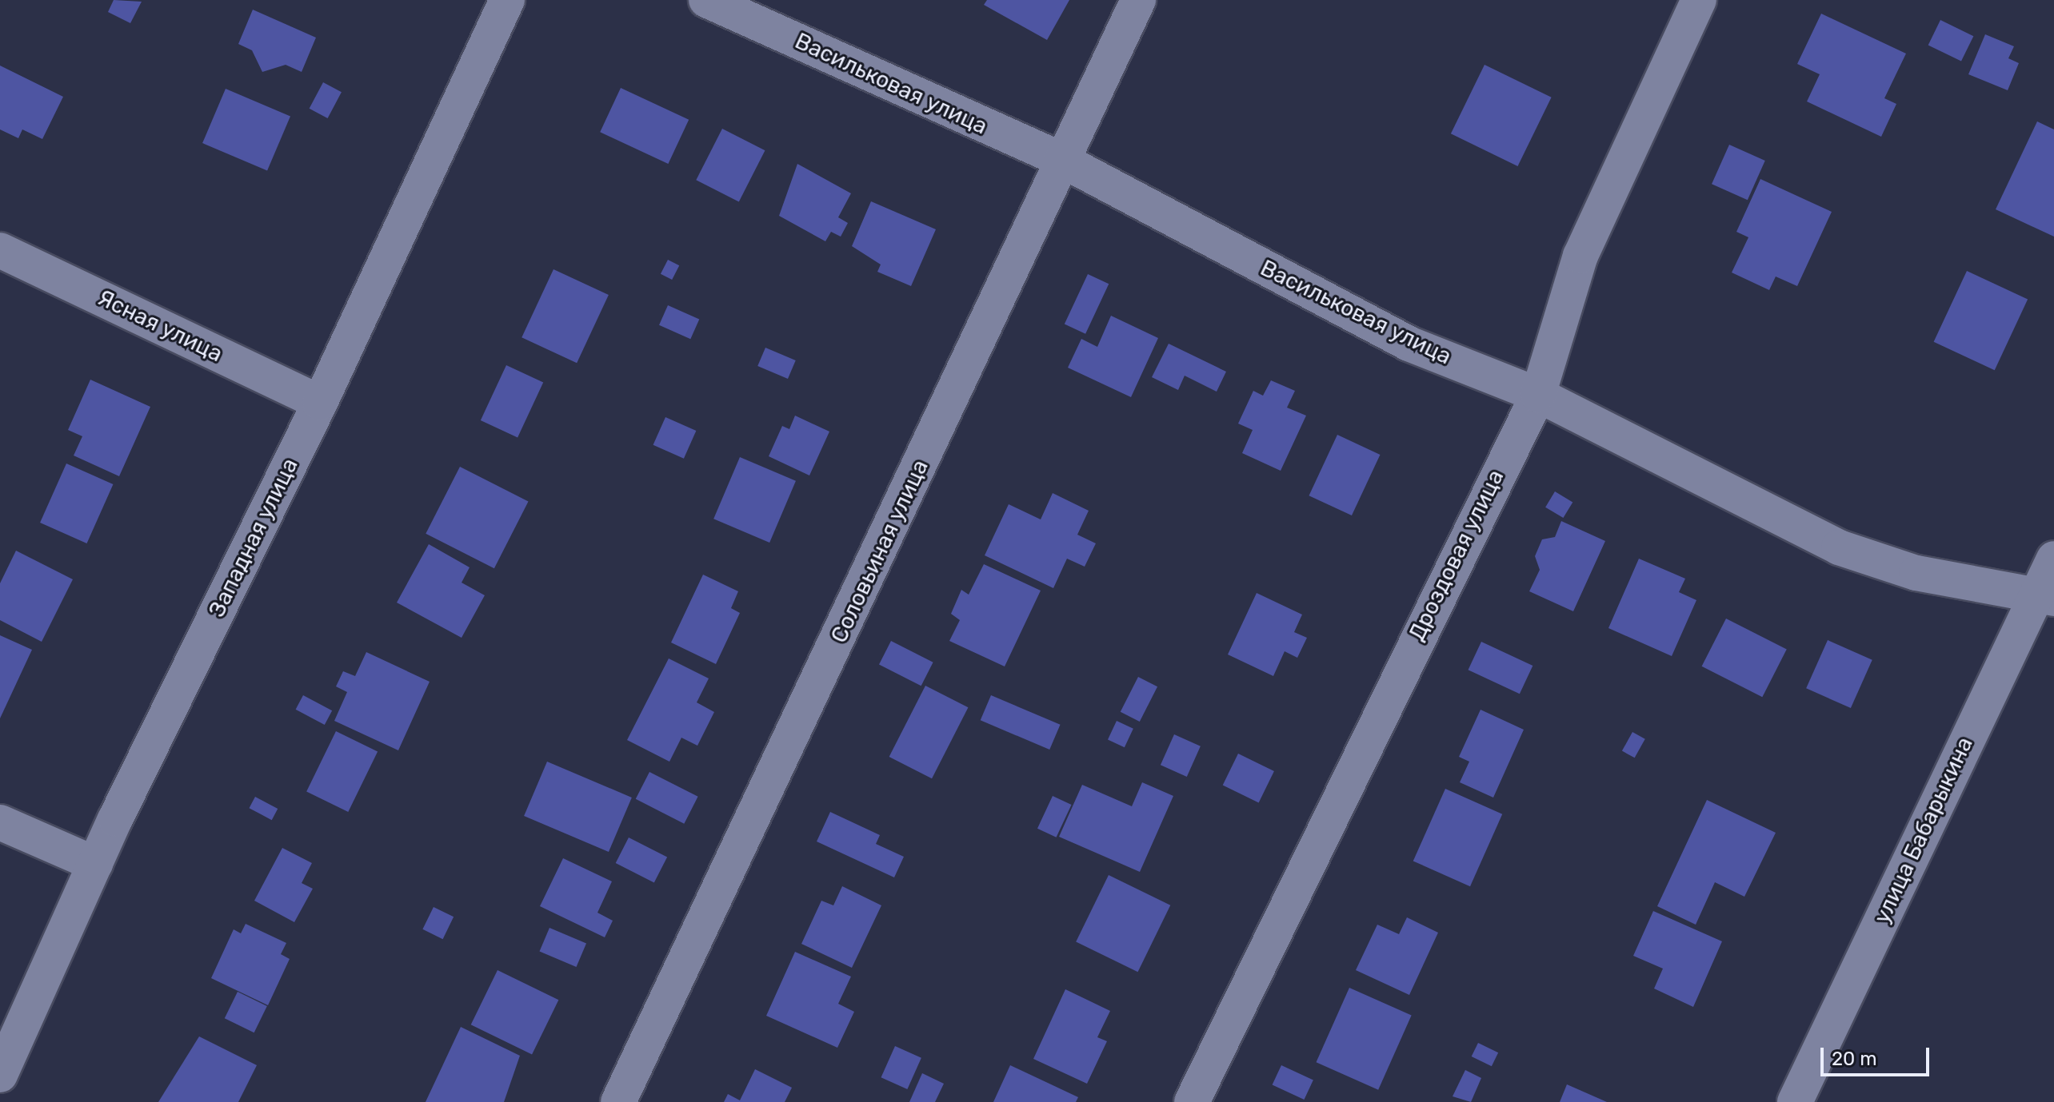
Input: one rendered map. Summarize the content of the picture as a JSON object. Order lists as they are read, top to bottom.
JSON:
{
  "streets": {
    "street": [
      "Васильковая улица",
      "Ясная улица",
      "Западная улица",
      "Соловьиная улица",
      "Дроздовая улица",
      "улица Бабарыкина"
    ]
  },
  "crossings": [
    ["Васильковая улица", "Соловьиная улица"],
    ["Васильковая улица", "Дроздовая улица"],
    ["Васильковая улица", "улица Бабарыкина"],
    ["Ясная улица", "Западная улица"]
  ],
  "scale_bar": "20 m"
}
